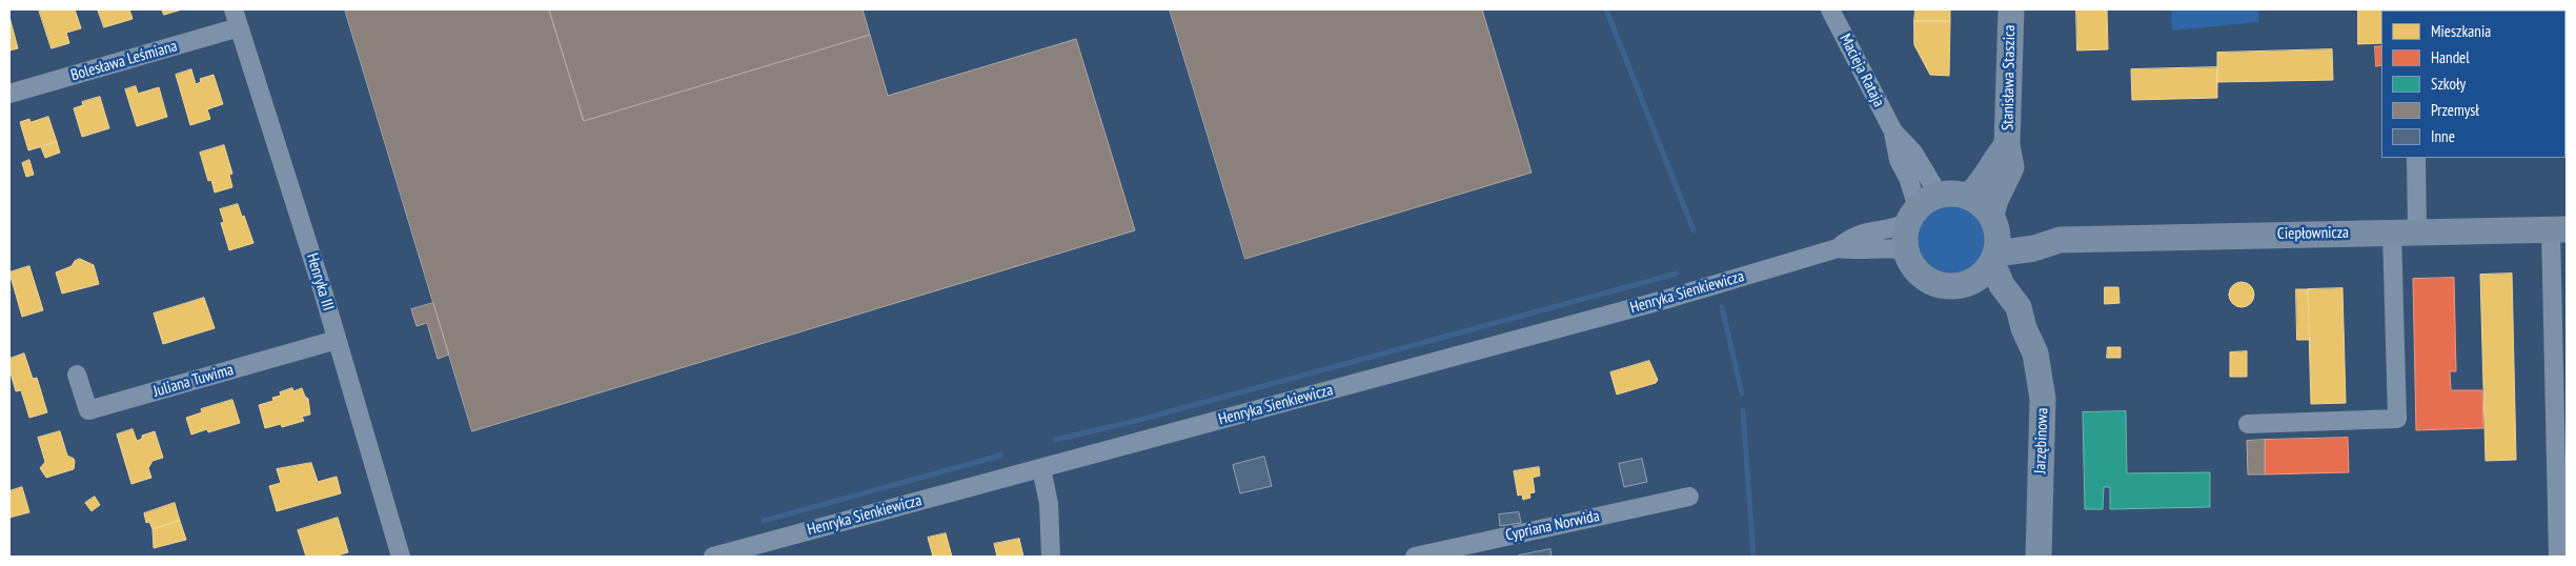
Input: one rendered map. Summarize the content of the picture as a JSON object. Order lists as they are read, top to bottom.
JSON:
{
  "streets": {
    "street": [
      "Bolesława Leśmiana",
      "Macieja Rataja",
      "Stanisława Staszica",
      "Ciepłownicza",
      "Henryka III",
      "Henryka Sienkiewicza",
      "Juliana Tuwima",
      "Jarzębinowa",
      "Cypriana Norwida"
    ]
  },
  "crossings": [
    ["Bolesława Leśmiana", "Henryka III"],
    ["Macieja Rataja", "Stanisława Staszica"],
    ["Macieja Rataja", "Ciepłownicza"],
    ["Macieja Rataja", "Henryka Sienkiewicza"],
    ["Macieja Rataja", "Jarzębinowa"],
    ["Stanisława Staszica", "Ciepłownicza"],
    ["Stanisława Staszica", "Henryka Sienkiewicza"],
    ["Stanisława Staszica", "Jarzębinowa"],
    ["Ciepłownicza", "Henryka Sienkiewicza"],
    ["Ciepłownicza", "Jarzębinowa"],
    ["Henryka III", "Juliana Tuwima"],
    ["Henryka Sienkiewicza", "Jarzębinowa"]
  ],
  "legend": [
    "Mieszkania",
    "Handel",
    "Szkoły",
    "Przemysł",
    "Inne"
  ]
}
